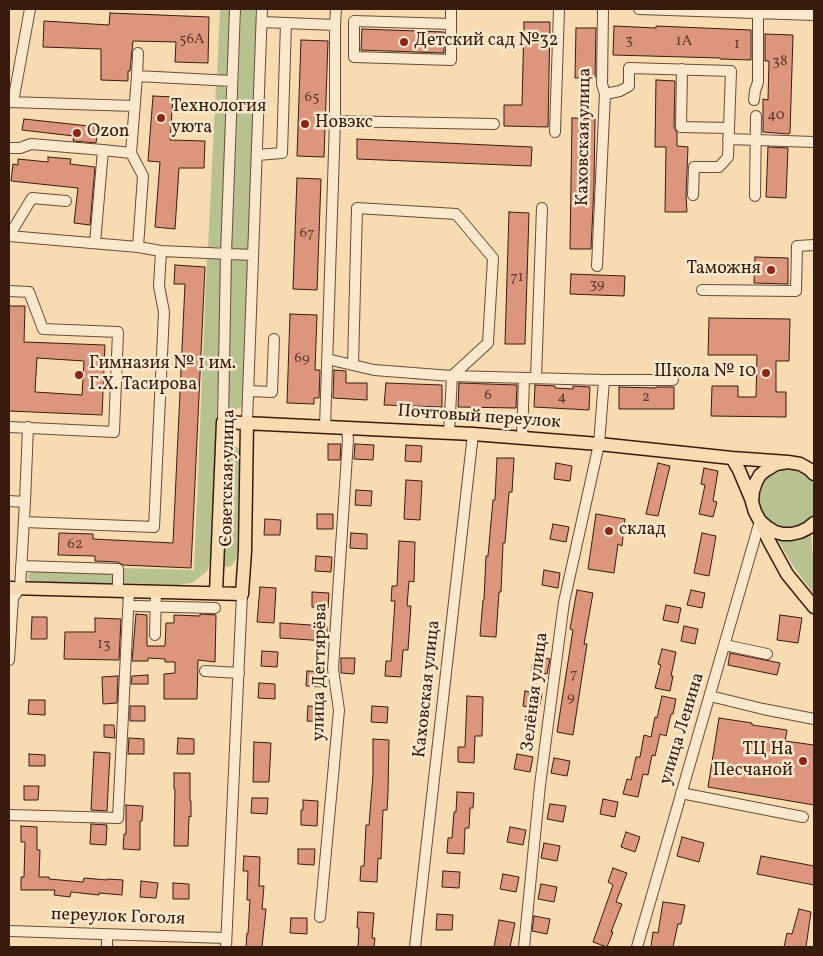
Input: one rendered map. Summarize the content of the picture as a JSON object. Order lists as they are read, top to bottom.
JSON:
{
  "streets": {
    "main road": ["Почтовый переулок", "Советская улица"],
    "street": [
      "Каховская улица",
      "улица Дегтярёва",
      "Зелёная улица",
      "улица Ленина",
      "переулок Гоголя"
    ]
  },
  "crossings": [
    ["Каховская улица", "Почтовый переулок"],
    ["Почтовый переулок", "Советская улица"],
    ["Почтовый переулок", "улица Дегтярёва"],
    ["Почтовый переулок", "Зелёная улица"],
    ["Советская улица", "переулок Гоголя"]
  ],
  "places": [
    "Детский сад №32",
    "Технология уюта",
    "Новэкс",
    "Ozon",
    "Таможня",
    "Школа № 10",
    "Гимназия № 1 им. Г.Х. Тасирова",
    "склад",
    "ТЦ На Песчаной"
  ],
  "house_numbers": [
    "56А",
    "3",
    "1А",
    "1",
    "38",
    "65",
    "40",
    "67",
    "71",
    "39",
    "69",
    "6",
    "4",
    "2",
    "62",
    "13",
    "7",
    "9"
  ]
}
